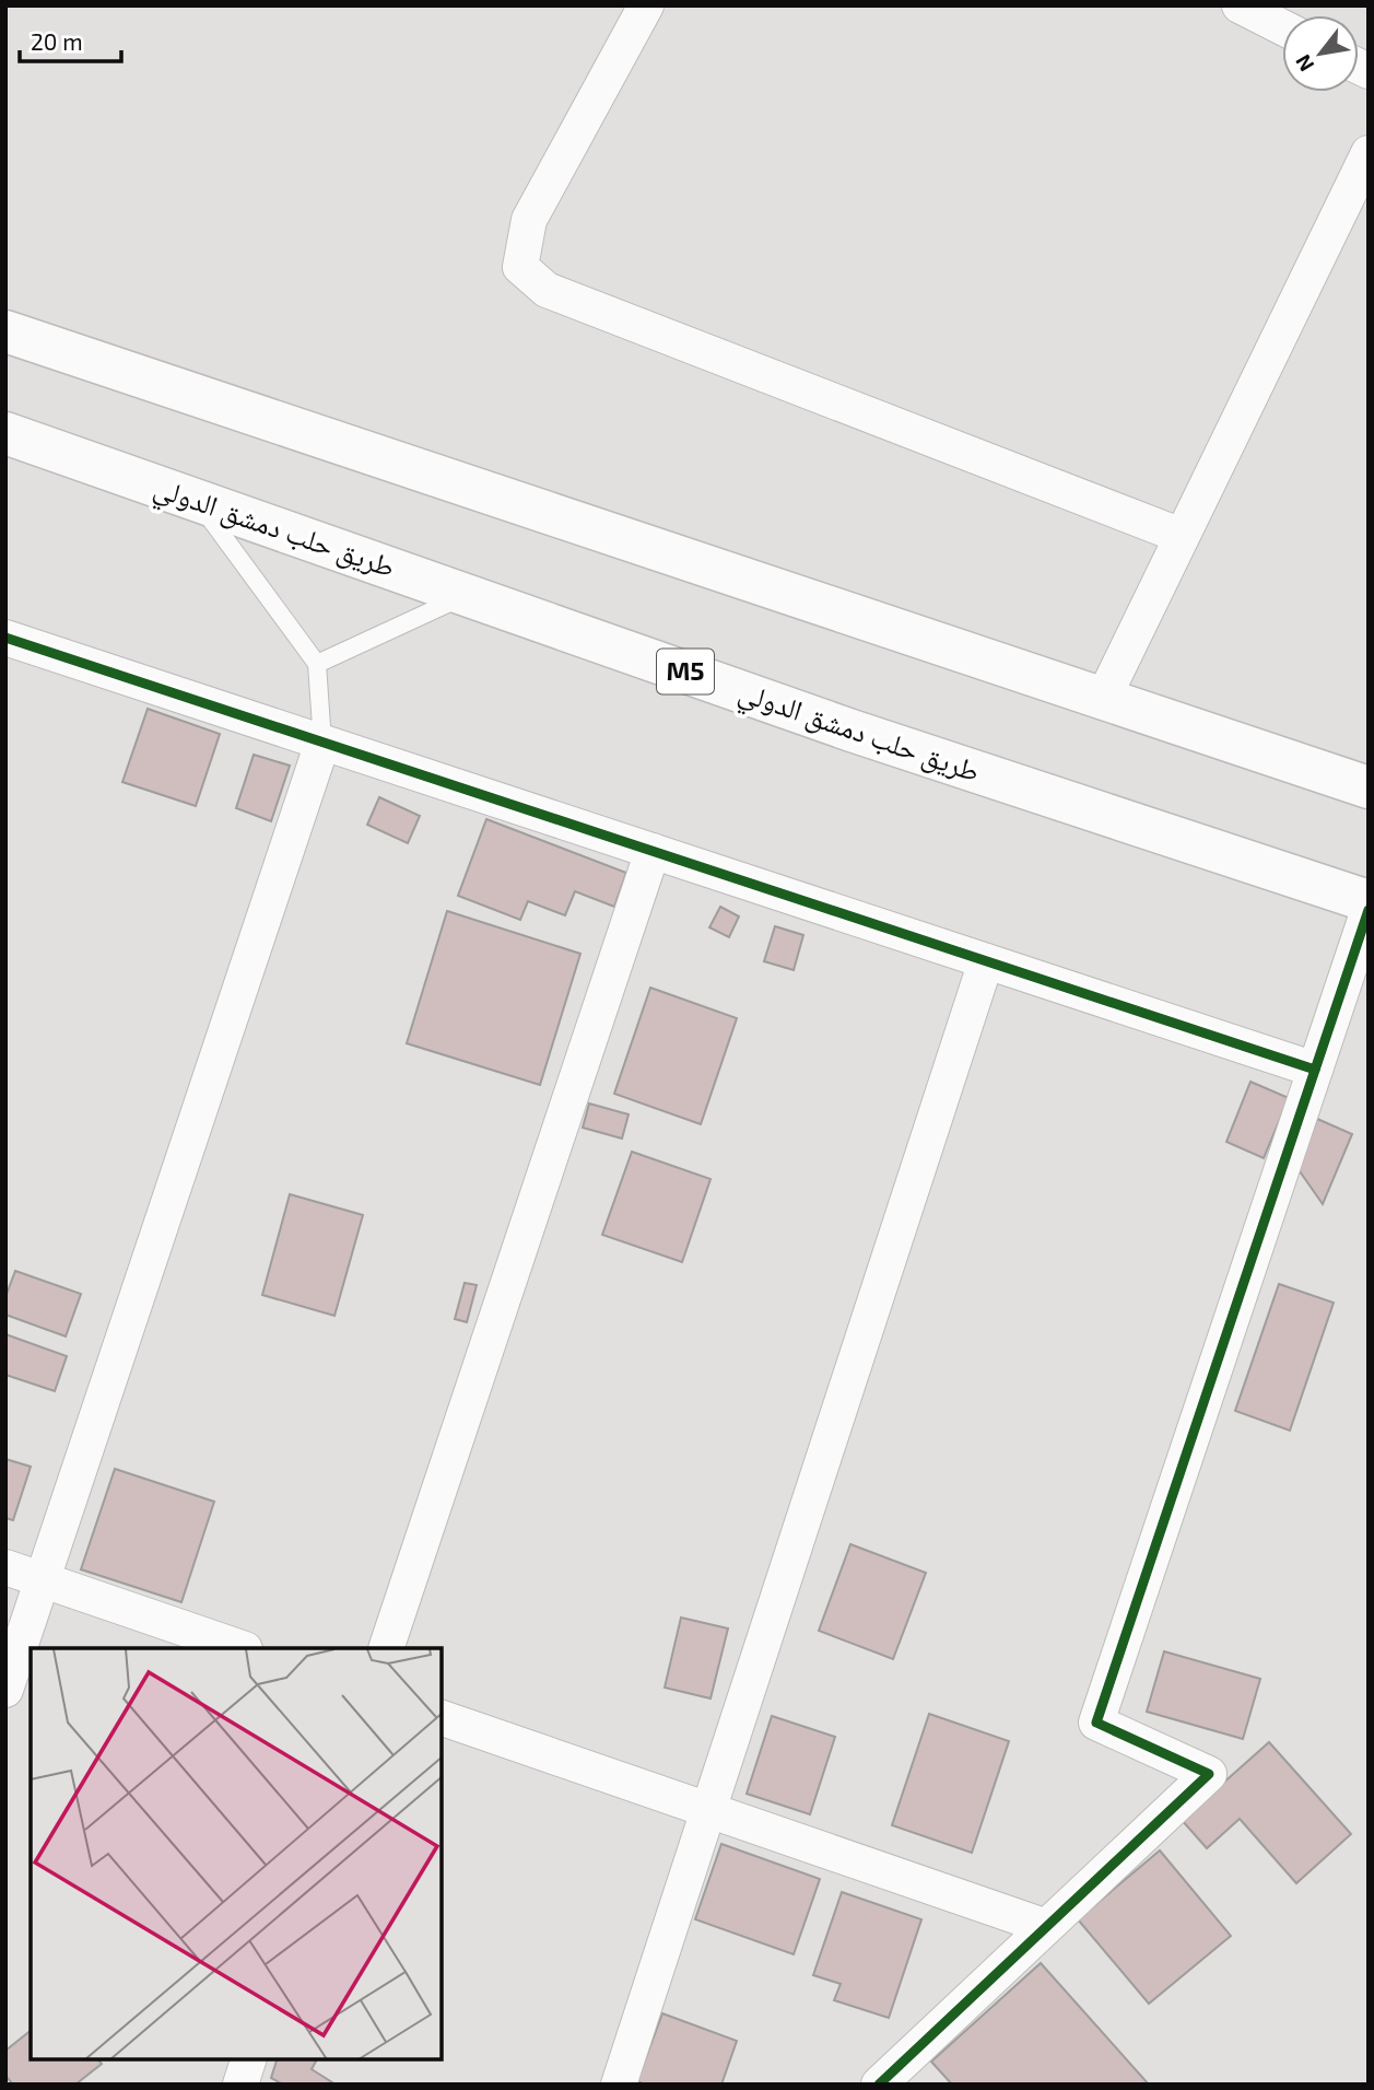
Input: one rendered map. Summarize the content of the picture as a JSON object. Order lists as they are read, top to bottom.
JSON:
{
  "streets": {
    "highway": ["طريق حلب دمشق الدولي", "M5"]
  },
  "scale_bar": "20 m",
  "north": "bottom left"
}
